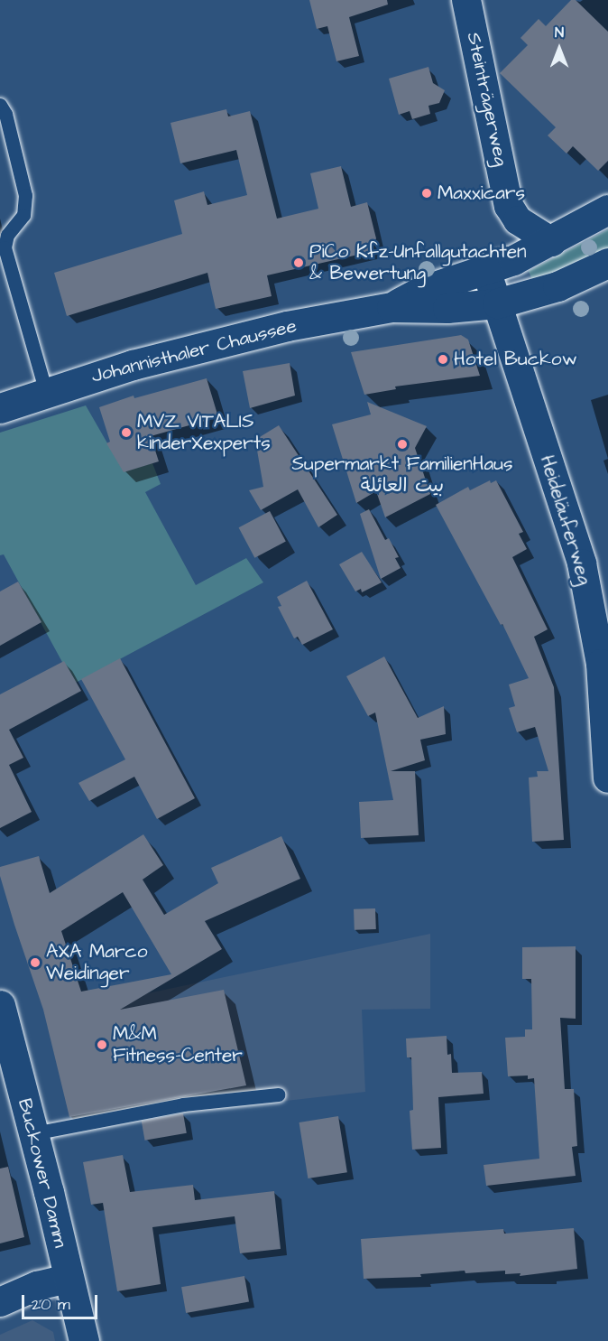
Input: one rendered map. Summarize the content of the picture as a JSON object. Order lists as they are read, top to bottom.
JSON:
{
  "streets": {
    "main road": ["Johannisthaler Chaussee", "Buckower Damm"],
    "street": ["Steinträgerweg", "Heideläuferweg"]
  },
  "crossings": [
    ["Steinträgerweg", "Johannisthaler Chaussee"],
    ["Johannisthaler Chaussee", "Heideläuferweg"]
  ],
  "places": [
    "Maxxicars",
    "PiCo Kfz-Unfallgutachten & Bewertung",
    "Hotel Buckow",
    "MVZ VITALIS kinderXexperts",
    "Supermarkt FamilienHaus بيت العائلة",
    "AXA Marco Weidinger",
    "M&M Fitness-Center"
  ],
  "scale_bar": "20 m",
  "north": "top"
}
